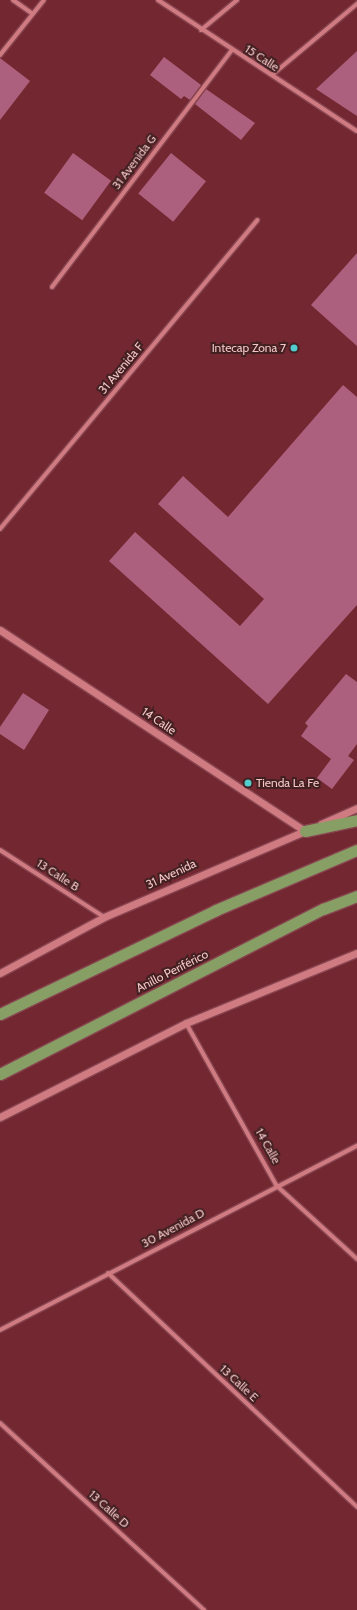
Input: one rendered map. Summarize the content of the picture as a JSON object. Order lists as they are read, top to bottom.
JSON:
{
  "streets": {
    "highway": ["Anillo Periférico"],
    "street": [
      "15 Calle",
      "31 Avenida G",
      "31 Avenida F",
      "14 Calle",
      "31 Avenida",
      "13 Calle B",
      "30 Avenida D",
      "13 Calle E",
      "13 Calle D"
    ]
  },
  "crossings": [
    ["15 Calle", "31 Avenida G"],
    ["14 Calle", "31 Avenida"],
    ["14 Calle", "30 Avenida D"],
    ["31 Avenida", "13 Calle B"],
    ["30 Avenida D", "13 Calle E"]
  ],
  "places": ["Intecap Zona 7", "Tienda La Fe"]
}
